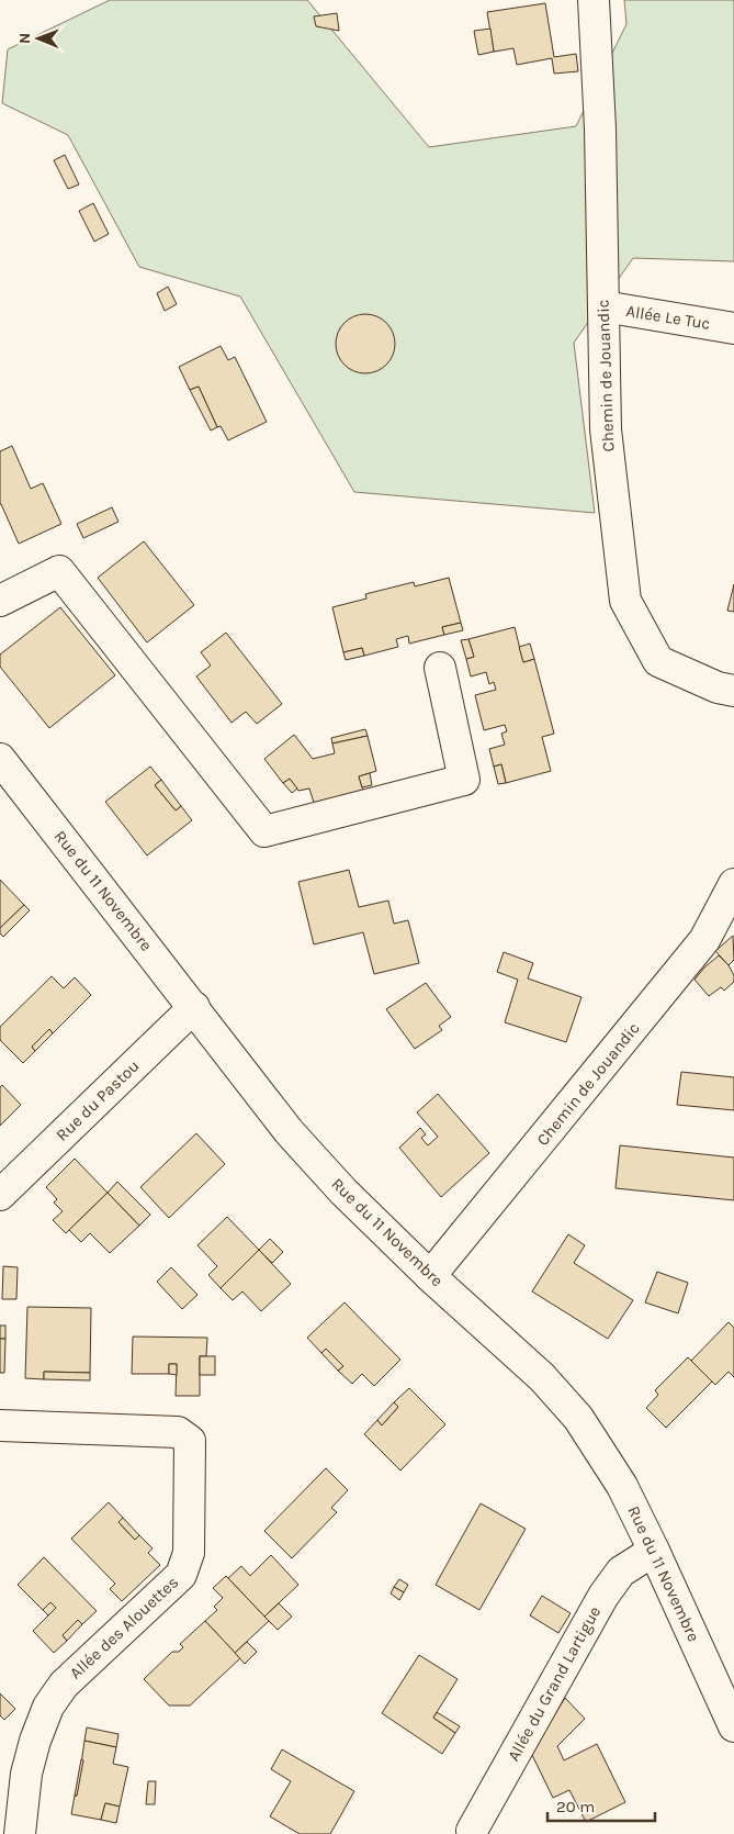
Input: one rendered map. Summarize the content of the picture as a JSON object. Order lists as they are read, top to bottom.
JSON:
{
  "streets": {
    "street": [
      "Allée Le Tuc",
      "Chemin de Jouandic",
      "Rue du 11 Novembre",
      "Rue du Pastou",
      "Allée des Alouettes",
      "Allée du Grand Lartigue"
    ]
  },
  "crossings": [
    ["Allée Le Tuc", "Chemin de Jouandic"],
    ["Chemin de Jouandic", "Rue du 11 Novembre"],
    ["Rue du 11 Novembre", "Rue du Pastou"],
    ["Rue du 11 Novembre", "Allée du Grand Lartigue"]
  ],
  "scale_bar": "20 m",
  "north": "left"
}
